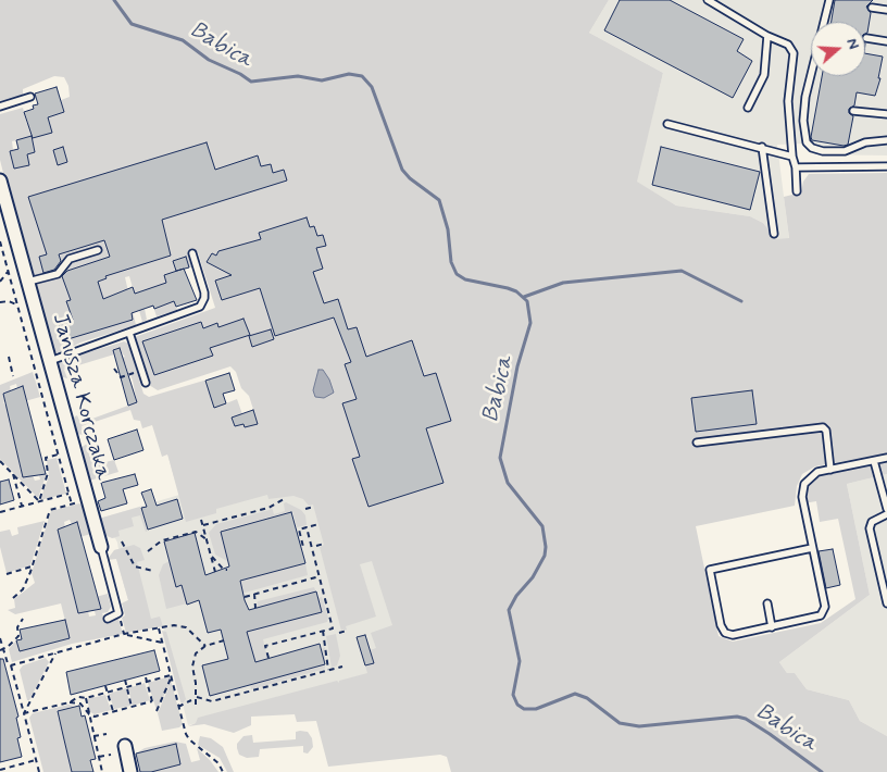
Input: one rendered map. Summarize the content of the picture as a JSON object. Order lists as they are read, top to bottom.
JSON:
{
  "streets": {
    "street": ["Janusza Korczaka"]
  },
  "water": ["Babica"],
  "north": "right"
}
